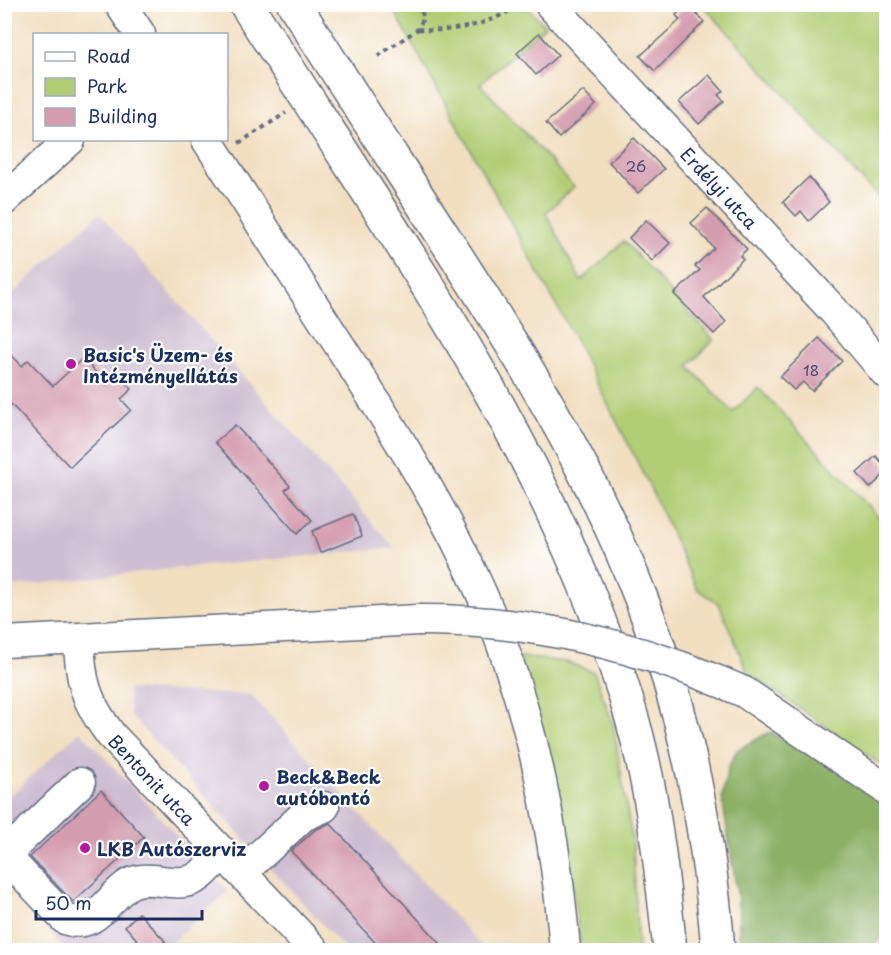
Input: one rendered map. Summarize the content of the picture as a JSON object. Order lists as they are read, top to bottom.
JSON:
{
  "streets": {
    "street": ["Erdélyi utca", "Bentonit utca"]
  },
  "places": ["Basic's Üzem- és Intézményellátás", "Beck&Beck autóbontó", "LKB Autószerviz"],
  "house_numbers": ["26", "18"],
  "legend": ["Road", "Park", "Building"],
  "scale_bar": "50 m"
}
